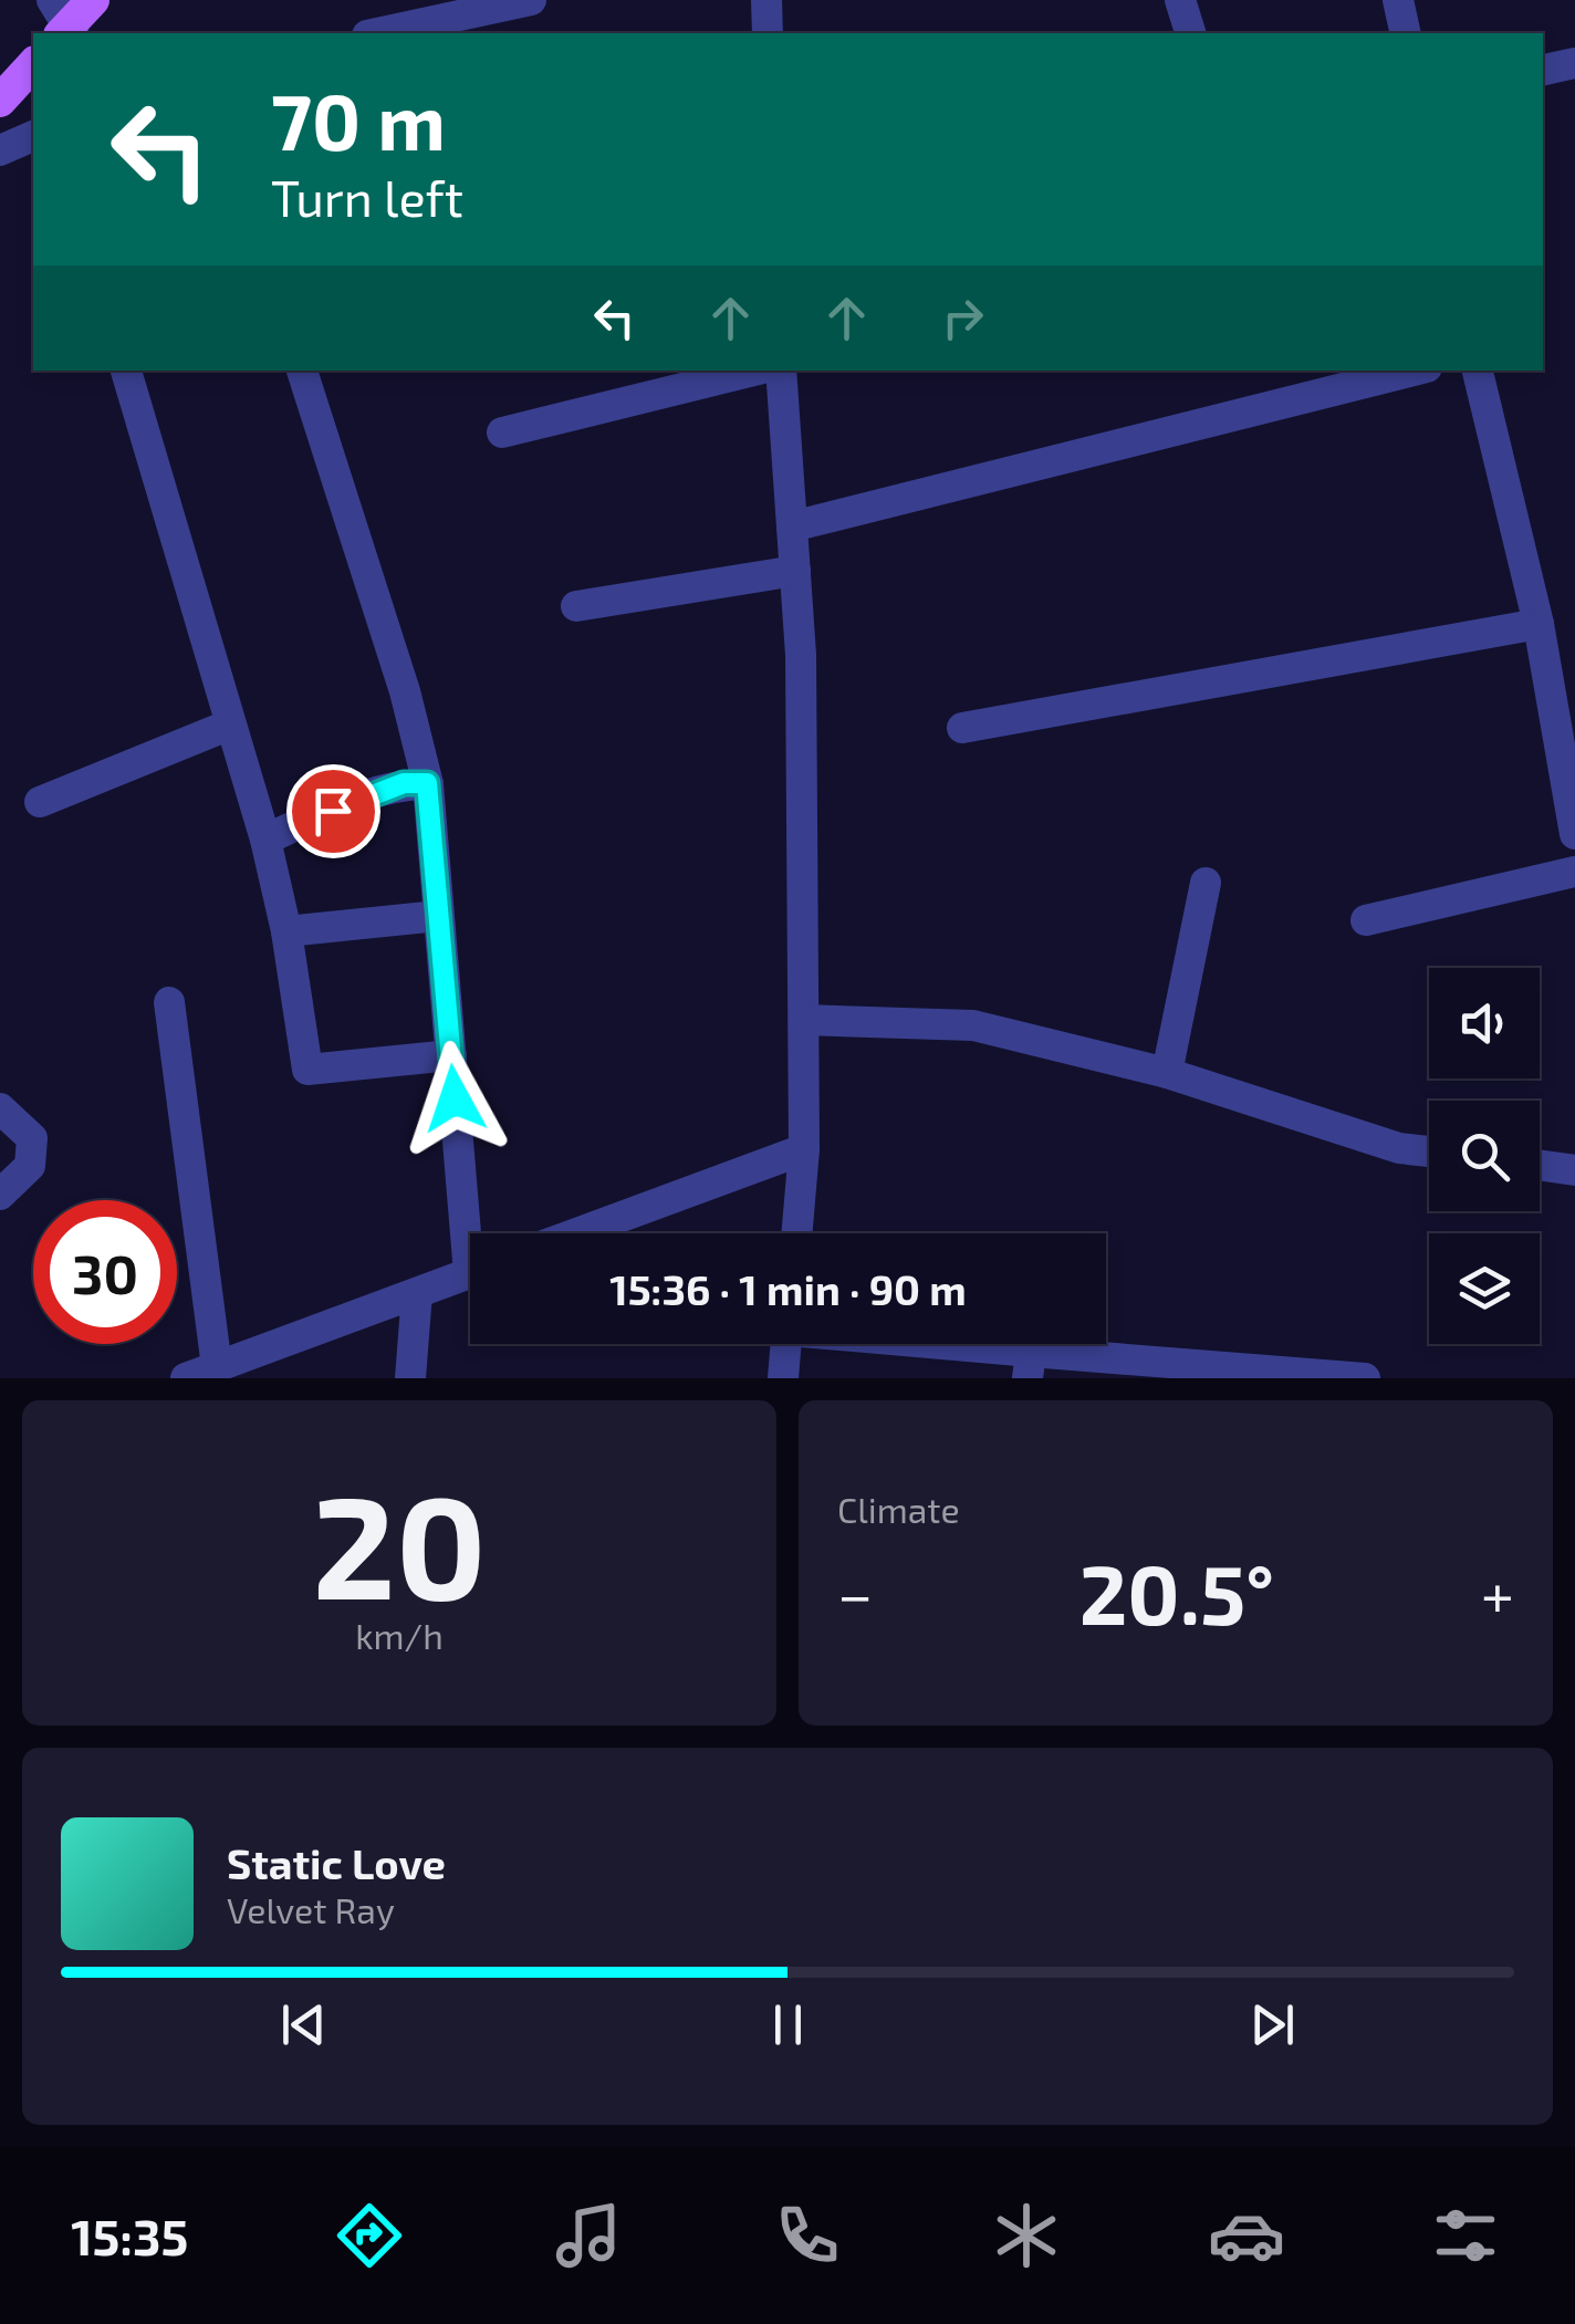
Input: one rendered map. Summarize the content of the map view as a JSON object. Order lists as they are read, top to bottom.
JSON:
{
  "page": {
    "turn": ["70 m", "Turn left"],
    "limit": "30",
    "trip": "15:36 · 1 min · 90 m",
    "tile": [
      ["20", "km/h"],
      "Climate"
    ],
    "heat": ["−", "20.5°", "+"],
    "song": ["Static Love", "Velvet Ray"],
    "tabs": "15:35"
  }
}
